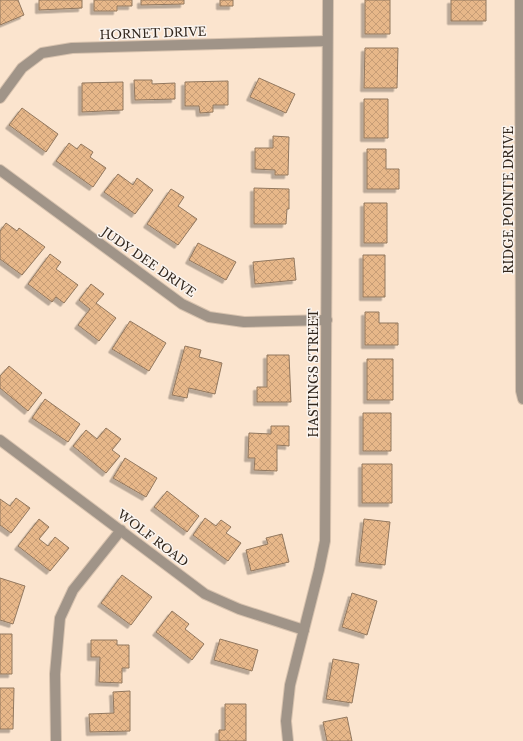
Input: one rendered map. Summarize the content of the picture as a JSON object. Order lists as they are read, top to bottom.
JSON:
{
  "streets": {
    "street": [
      "HORNET DRIVE",
      "RIDGE POINTE DRIVE",
      "JUDY DEE DRIVE",
      "HASTINGS STREET",
      "WOLF ROAD"
    ]
  },
  "crossings": [
    ["HORNET DRIVE", "HASTINGS STREET"],
    ["JUDY DEE DRIVE", "HASTINGS STREET"],
    ["HASTINGS STREET", "WOLF ROAD"]
  ]
}
